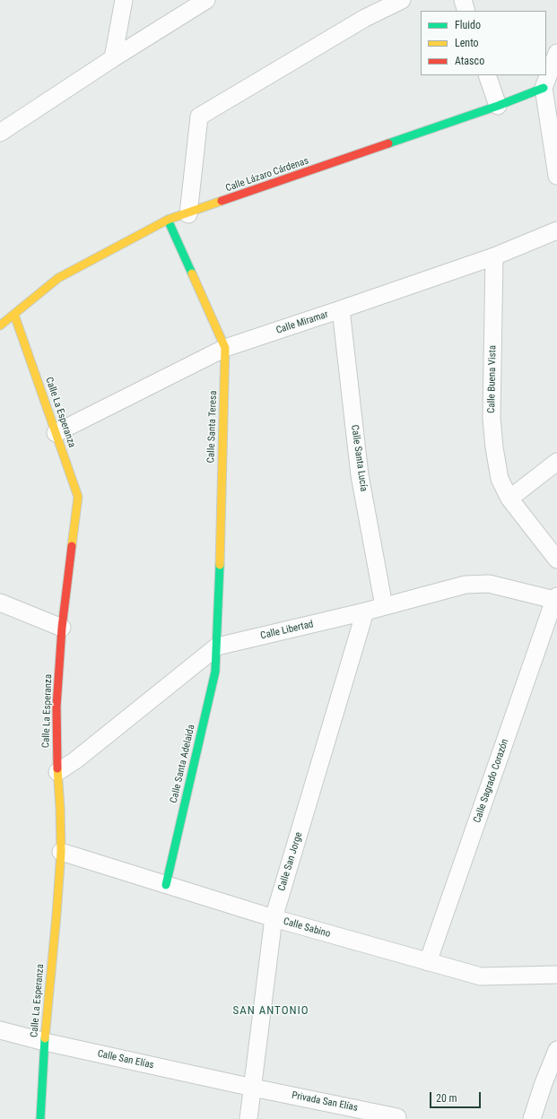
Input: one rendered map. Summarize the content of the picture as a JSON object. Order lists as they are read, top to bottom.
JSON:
{
  "streets": {
    "street": [
      "Calle Lázaro Cárdenas",
      "Calle Miramar",
      "Calle Buena Vista",
      "Calle La Esperanza",
      "Calle Santa Teresa",
      "Calle Santa Lucía",
      "Calle Libertad",
      "Calle Santa Adelaida",
      "Calle Sagrado Corazón",
      "Calle San Jorge",
      "Calle Sabino",
      "Calle San Elías",
      "Privada San Elías"
    ]
  },
  "crossings": [
    ["Calle Lázaro Cárdenas", "Calle La Esperanza"],
    ["Calle Lázaro Cárdenas", "Calle Santa Teresa"],
    ["Calle Miramar", "Calle Buena Vista"],
    ["Calle Miramar", "Calle La Esperanza"],
    ["Calle Miramar", "Calle Santa Teresa"],
    ["Calle Miramar", "Calle Santa Lucía"],
    ["Calle La Esperanza", "Calle Libertad"],
    ["Calle La Esperanza", "Calle Sabino"],
    ["Calle La Esperanza", "Calle San Elías"],
    ["Calle Santa Teresa", "Calle Libertad"],
    ["Calle Santa Teresa", "Calle Santa Adelaida"],
    ["Calle Santa Lucía", "Calle Libertad"],
    ["Calle Libertad", "Calle Santa Adelaida"],
    ["Calle Libertad", "Calle Sagrado Corazón"],
    ["Calle Libertad", "Calle San Jorge"],
    ["Calle Santa Adelaida", "Calle Sabino"],
    ["Calle Sagrado Corazón", "Calle Sabino"],
    ["Calle San Jorge", "Calle Sabino"],
    ["Calle San Jorge", "Calle San Elías"],
    ["Calle San Jorge", "Privada San Elías"],
    ["Calle San Elías", "Privada San Elías"]
  ],
  "districts": ["SAN ANTONIO"],
  "legend": ["Fluido", "Lento", "Atasco"],
  "scale_bar": "20 m"
}
